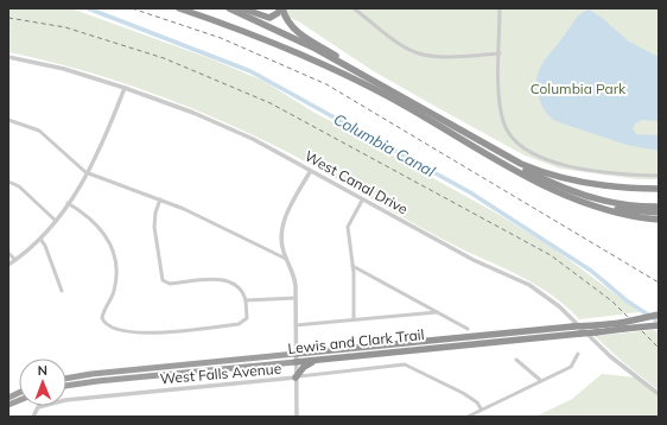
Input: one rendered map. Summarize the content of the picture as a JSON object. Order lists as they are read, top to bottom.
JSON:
{
  "streets": {
    "highway": ["Lewis and Clark Trail"],
    "street": ["West Canal Drive", "West Falls Avenue"]
  },
  "water": ["Columbia Canal"],
  "parks": ["Columbia Park"],
  "north": "top"
}
